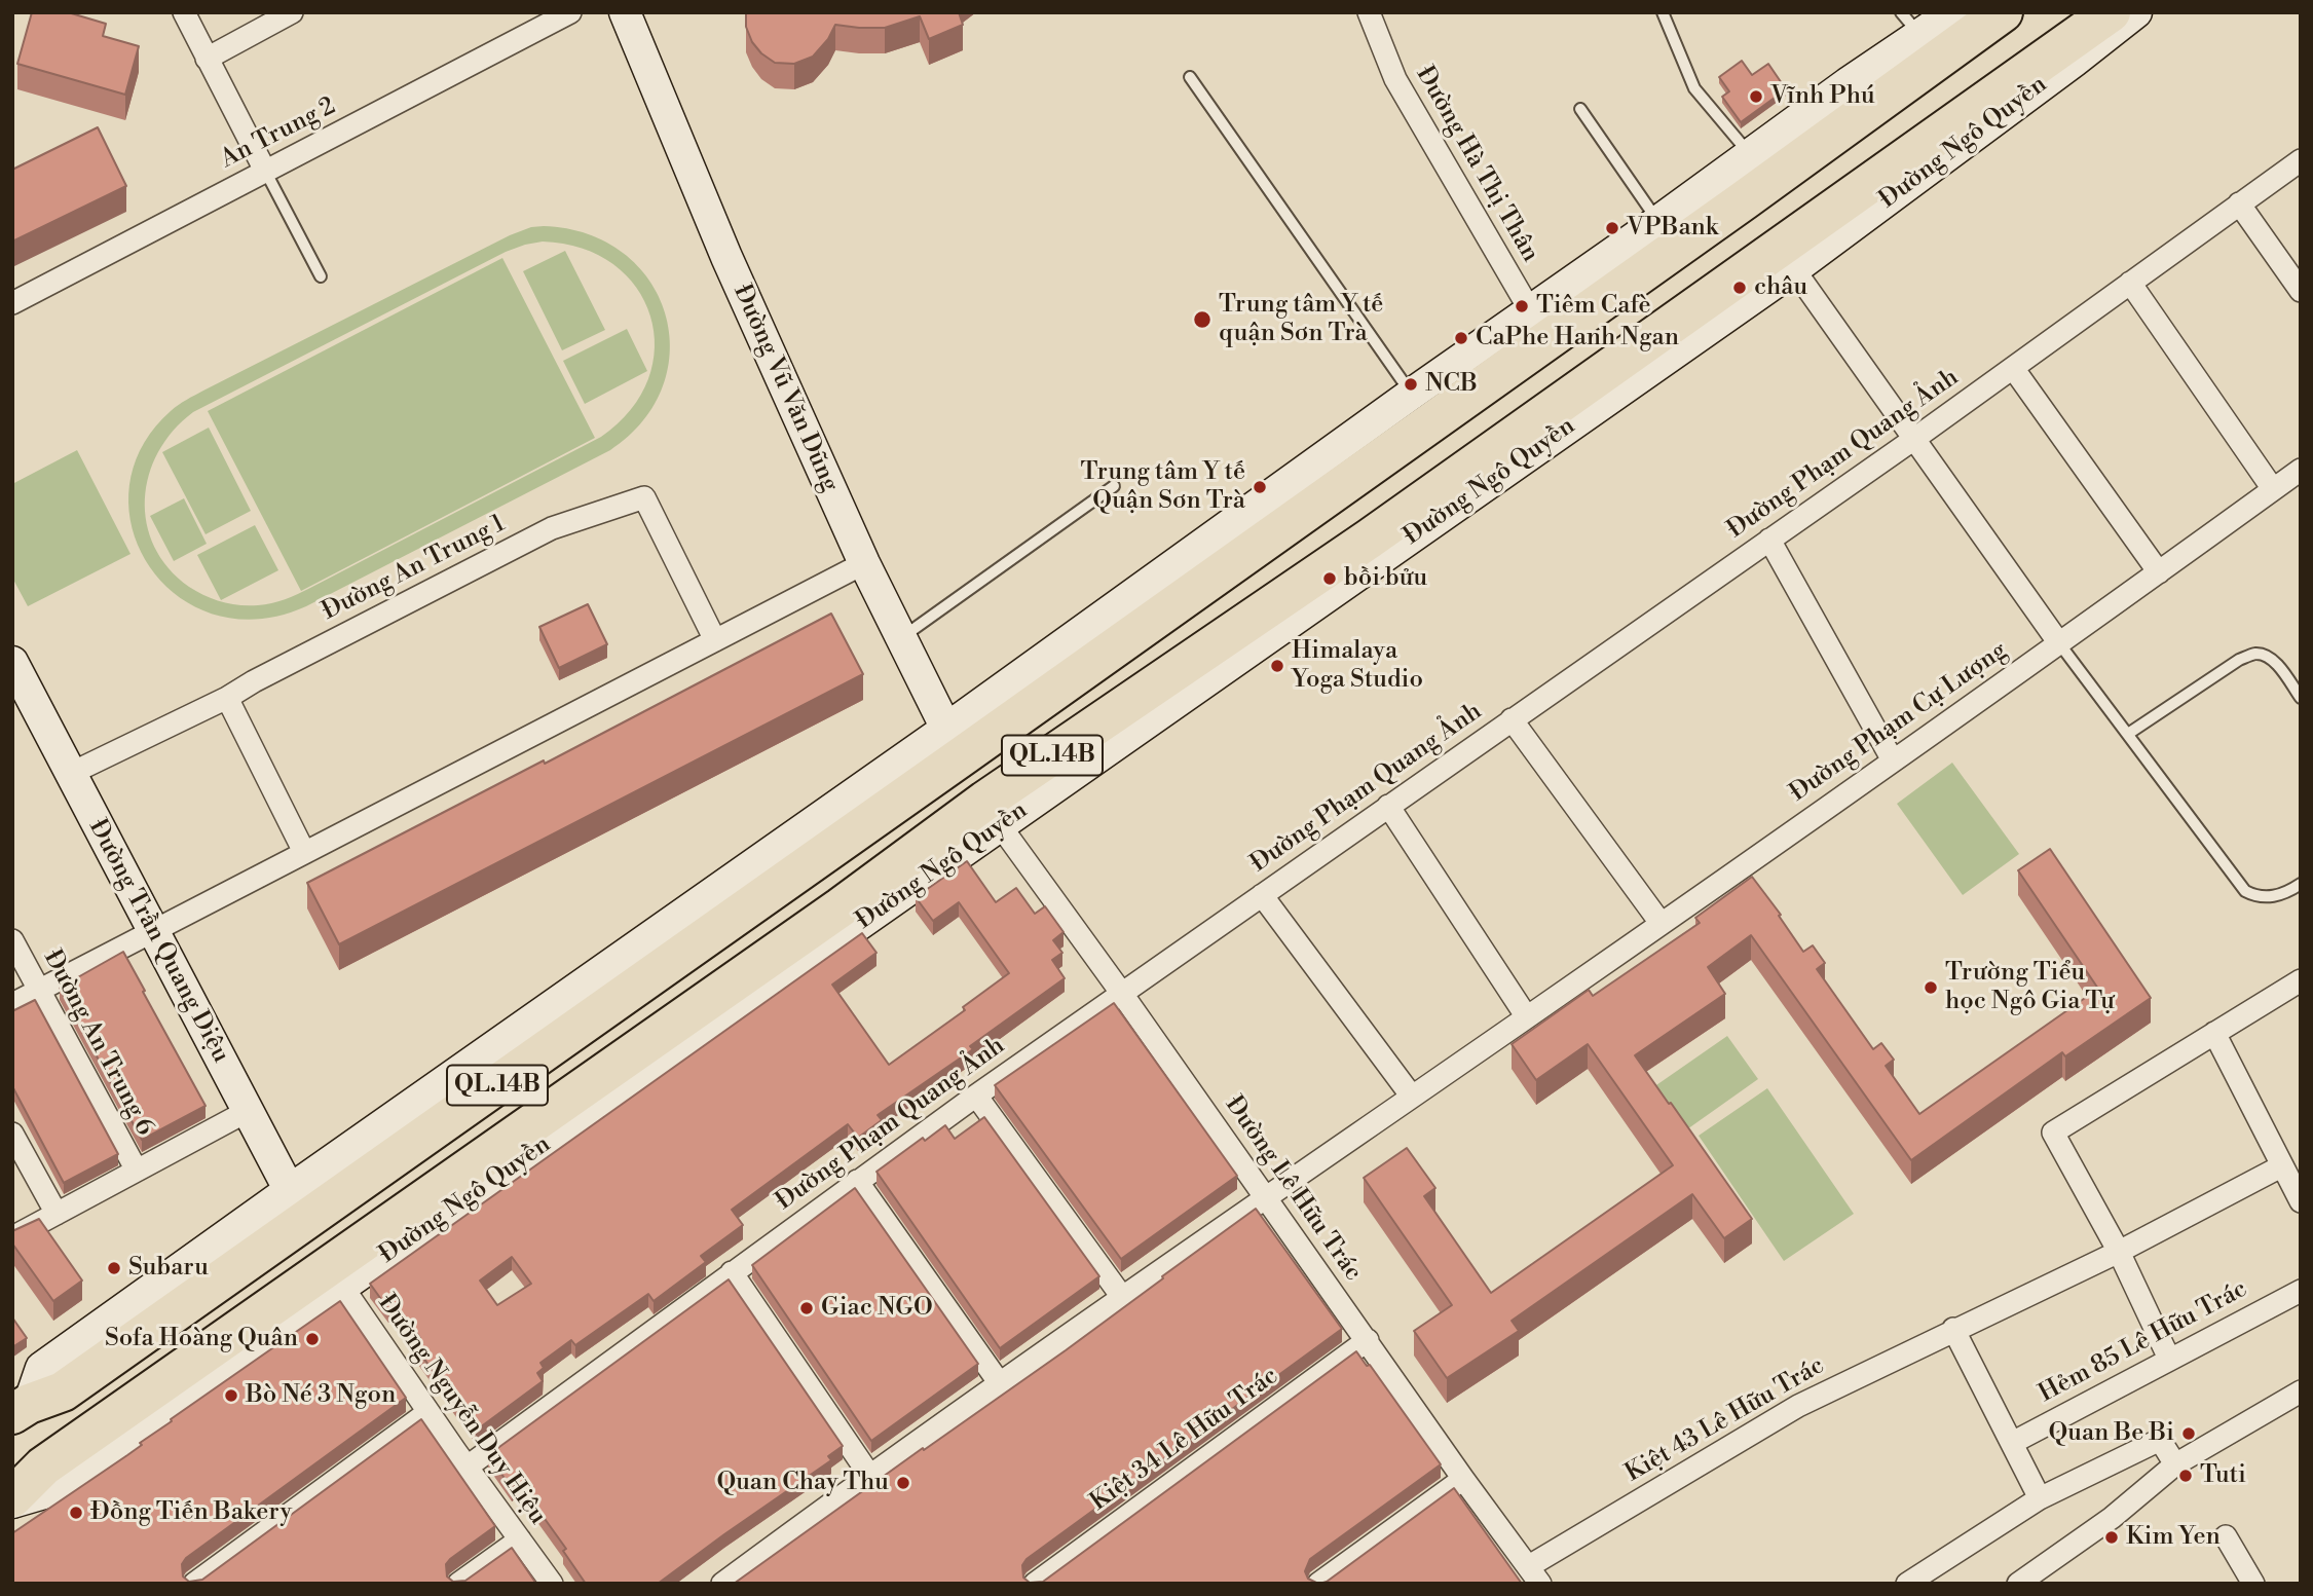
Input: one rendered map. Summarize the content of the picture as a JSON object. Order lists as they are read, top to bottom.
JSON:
{
  "streets": {
    "highway": ["Đường Ngô Quyền", "QL.14B"],
    "street": [
      "An Trung 2",
      "Đường Hà Thị Thân",
      "Đường Vũ Văn Dũng",
      "Đường Phạm Quang Ảnh",
      "Đường An Trung 1",
      "Đường Phạm Cự Lượng",
      "Đường Trần Quang Diệu",
      "Đường An Trung 6",
      "Đường Lê Hữu Trác",
      "Hẻm 85 Lê Hữu Trác",
      "Đường Nguyễn Duy Hiệu",
      "Kiệt 43 Lê Hữu Trác",
      "Kiệt 34 Lê Hữu Trác"
    ]
  },
  "crossings": [
    ["Đường Ngô Quyền", "Đường Lê Hữu Trác"],
    ["Đường Ngô Quyền", "Đường Nguyễn Duy Hiệu"],
    ["Đường Hà Thị Thân", "QL.14B"],
    ["Đường Vũ Văn Dũng", "QL.14B"],
    ["Đường Phạm Quang Ảnh", "Đường Lê Hữu Trác"],
    ["Đường Phạm Quang Ảnh", "Đường Nguyễn Duy Hiệu"],
    ["Đường Phạm Cự Lượng", "Đường Lê Hữu Trác"],
    ["QL.14B", "Đường Trần Quang Diệu"],
    ["Đường Lê Hữu Trác", "Kiệt 43 Lê Hữu Trác"],
    ["Đường Lê Hữu Trác", "Kiệt 34 Lê Hữu Trác"]
  ],
  "places": [
    "Vĩnh Phú",
    "VPBank",
    "châu",
    "Tiêm Cafè",
    "Trung tâm Y tế quận Sơn Trà",
    "CaPhe Hanh Ngan",
    "NCB",
    "Trung tâm Y tế Quận Sơn Trà",
    "bồi bửu",
    "Himalaya Yoga Studio",
    "Trường Tiểu học Ngô Gia Tự",
    "Subaru",
    "Giac NGO",
    "Sofa Hoàng Quân",
    "Bò Né 3 Ngon",
    "Quan Be Bi",
    "Tuti",
    "Quan Chay Thu",
    "Đồng Tiến Bakery",
    "Kim Yen"
  ]
}
